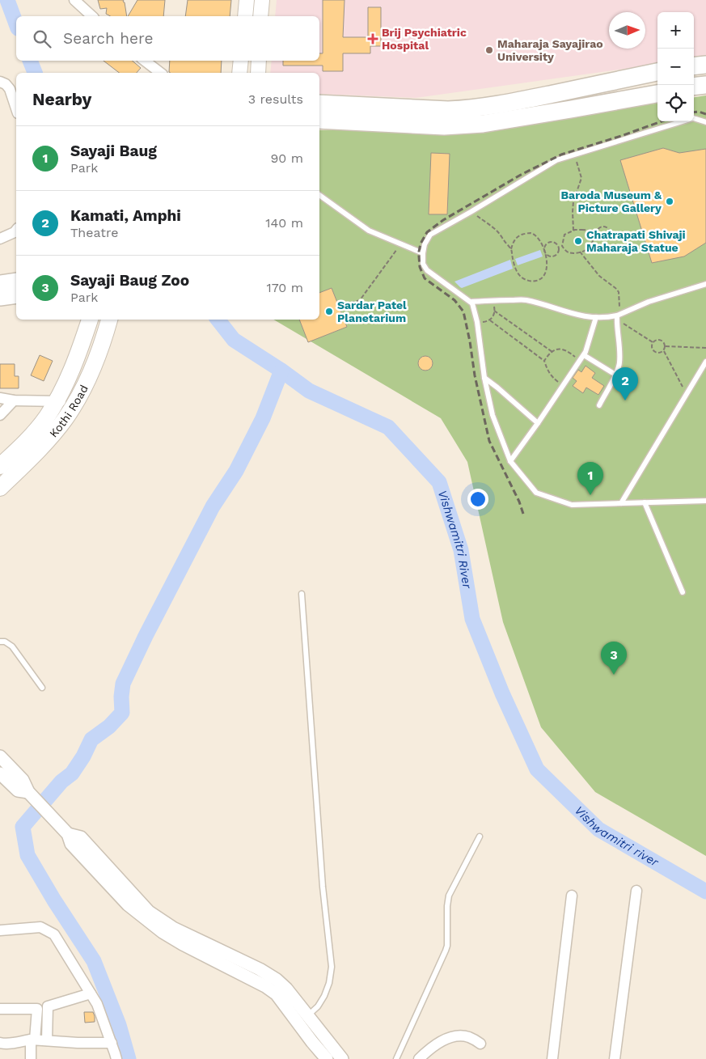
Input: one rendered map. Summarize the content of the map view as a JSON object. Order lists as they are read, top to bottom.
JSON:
{
  "streets": {
    "main road": ["Kothi Road"]
  },
  "water": ["Vishwamitri River", "Vishwamitri river"],
  "places": {
    "health": ["Brij Psychiatric Hospital"],
    "other": [
      "Maharaja Sayajirao University",
      "Baroda Museum & Picture Gallery",
      "Chatrapati Shivaji Maharaja Statue",
      "Sardar Patel Planetarium"
    ]
  },
  "north": "right",
  "page": {
    "map_buttons": ["+", "−"],
    "search": "Search here",
    "heading": ["Nearby", "3 results"],
    "list": [
      {
        "mark": "1",
        "name": "Sayaji Baug",
        "note": "Park",
        "value": "90 m"
      },
      {
        "mark": "2",
        "name": "Kamati, Amphi",
        "note": "Theatre",
        "value": "140 m"
      },
      {
        "mark": "3",
        "name": "Sayaji Baug Zoo",
        "note": "Park",
        "value": "170 m"
      }
    ],
    "pins": ["2", "1", "3"]
  }
}
